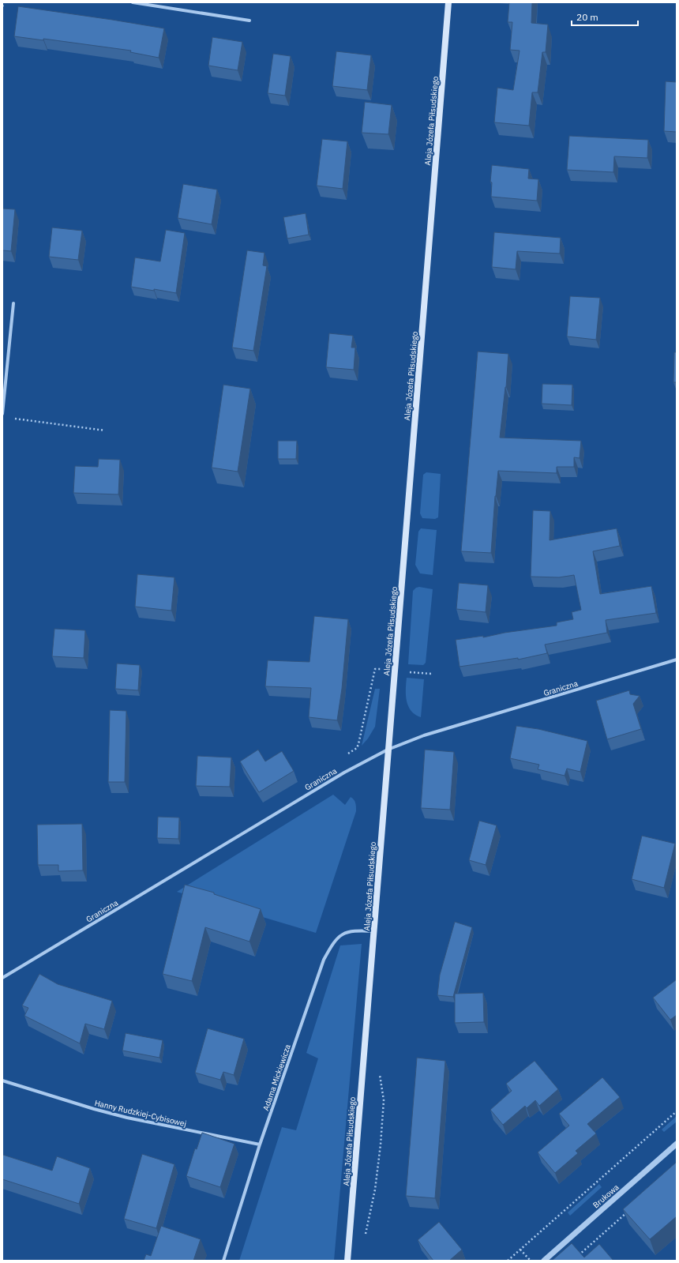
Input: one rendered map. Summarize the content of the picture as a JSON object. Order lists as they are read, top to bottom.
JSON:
{
  "streets": {
    "main road": ["Aleja Józefa Piłsudskiego"],
    "street": [
      "Graniczna",
      "Adama Mickiewicza",
      "Hanny Rudzkiej-Cybisowej",
      "Brukowa"
    ]
  },
  "crossings": [
    ["Aleja Józefa Piłsudskiego", "Graniczna"],
    ["Aleja Józefa Piłsudskiego", "Adama Mickiewicza"],
    ["Adama Mickiewicza", "Hanny Rudzkiej-Cybisowej"]
  ],
  "scale_bar": "20 m"
}
